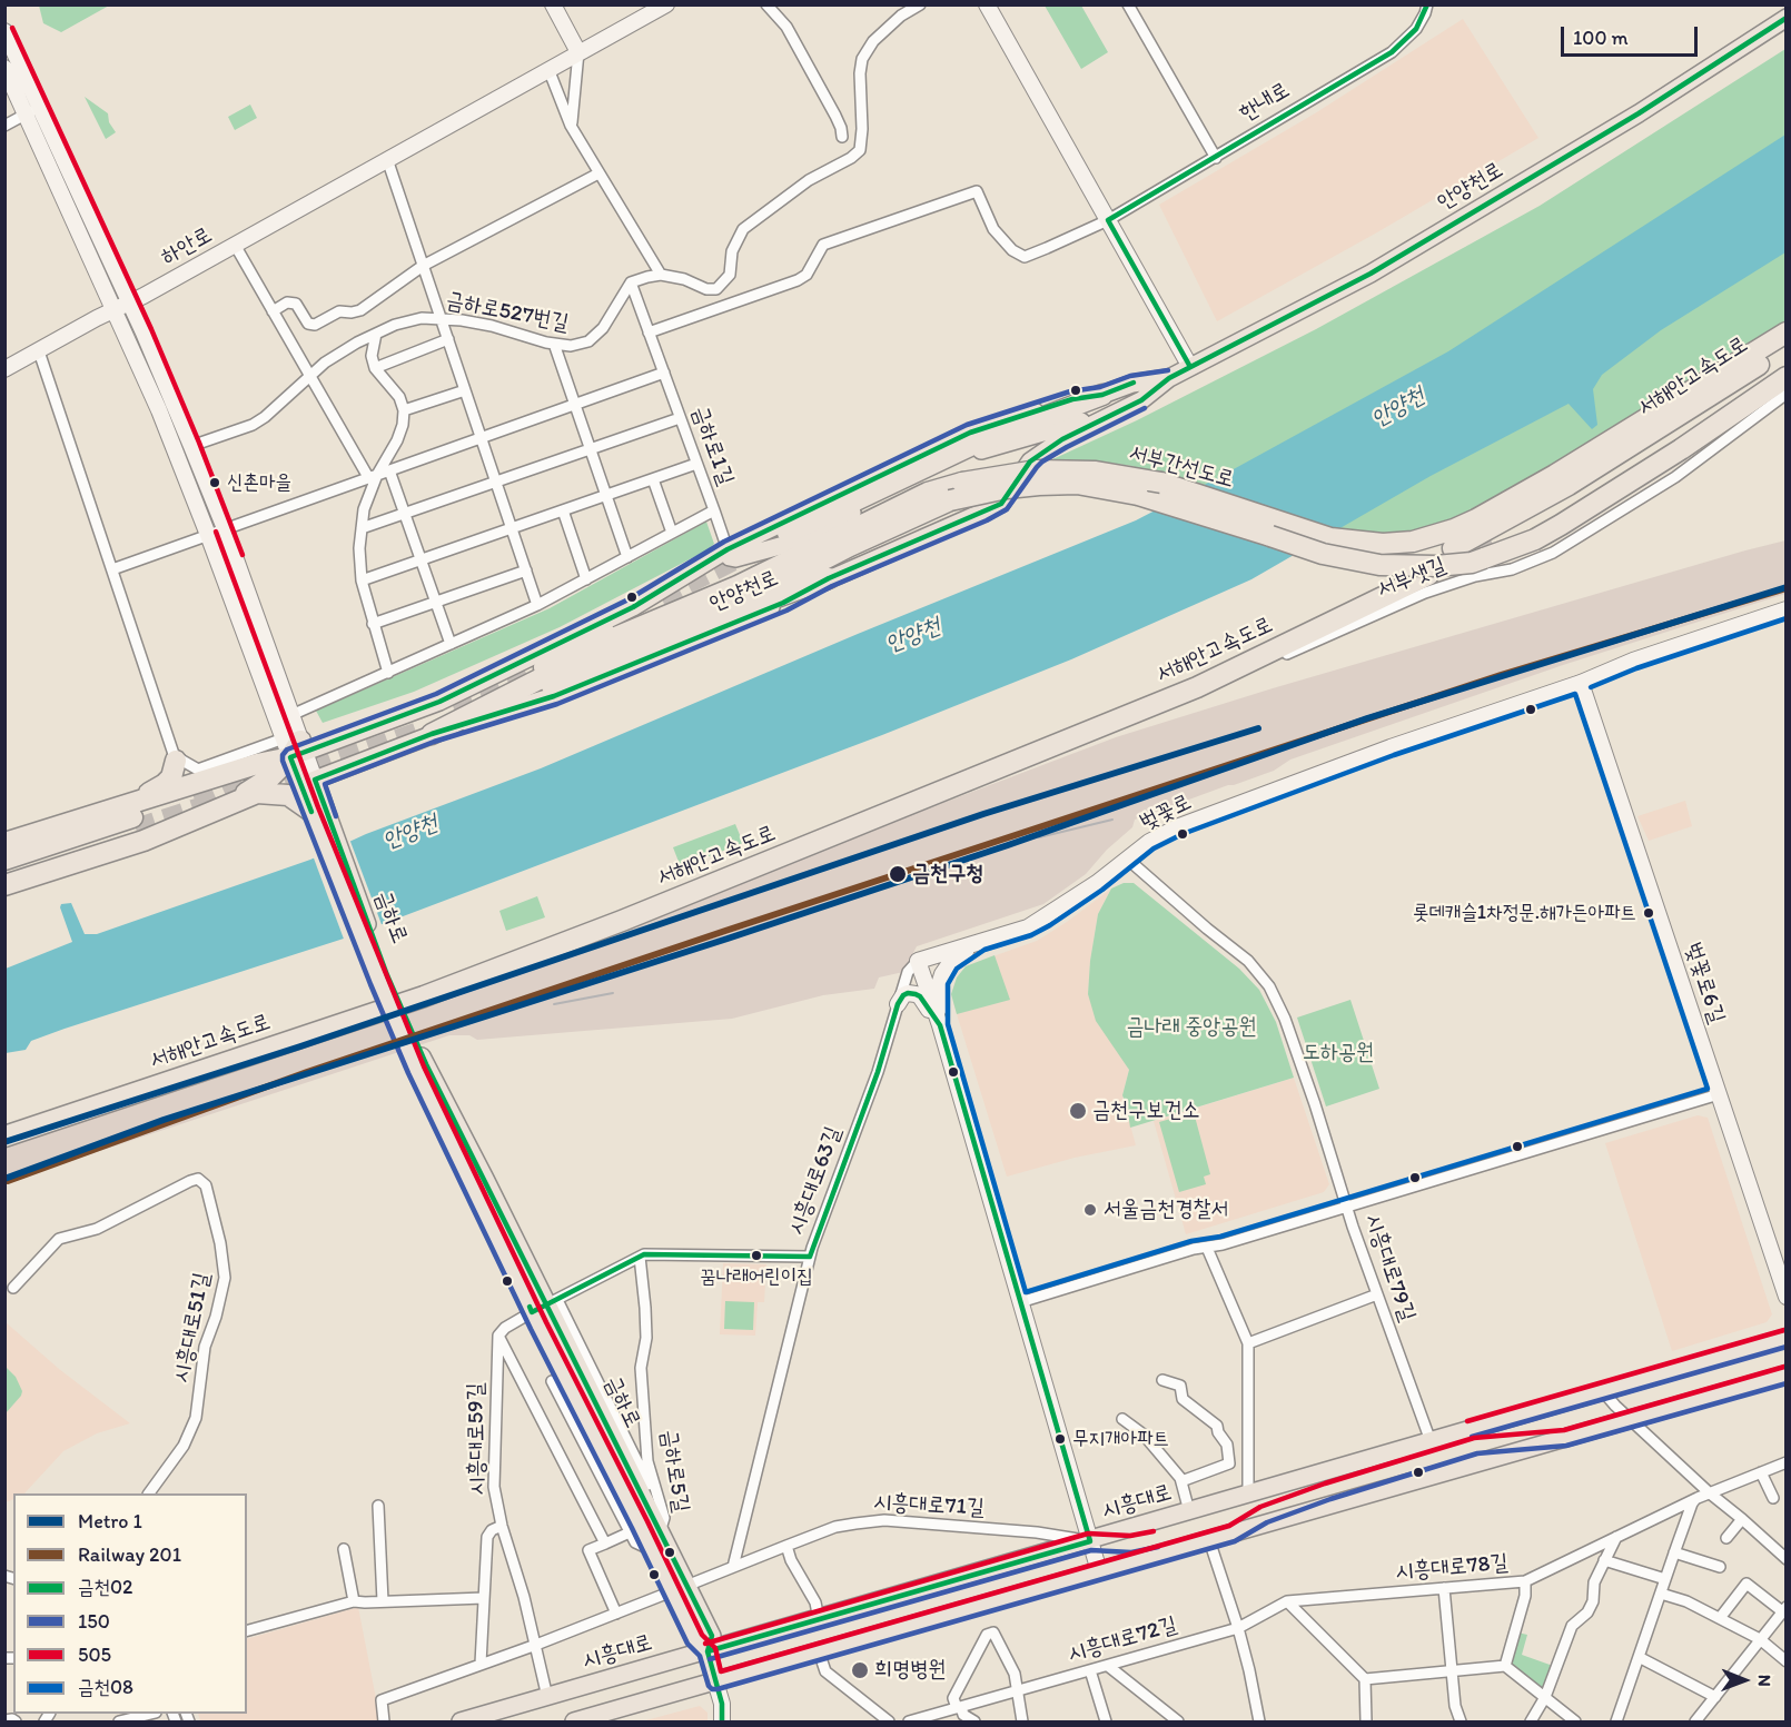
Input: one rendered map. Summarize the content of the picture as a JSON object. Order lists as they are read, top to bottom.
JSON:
{
  "streets": {
    "highway": ["서해안고속도로", "서부간선도로"],
    "main road": [
      "안양천로",
      "하안로",
      "벚꽃로",
      "금하로",
      "벚꽃로6길",
      "시흥대로"
    ],
    "street": [
      "한내로",
      "금하로527번길",
      "금하로1길",
      "서부샛길",
      "시흥대로63길",
      "시흥대로79길",
      "시흥대로51길",
      "시흥대로59길",
      "금하로5길",
      "시흥대로71길",
      "시흥대로78길",
      "시흥대로72길"
    ]
  },
  "crossings": [
    ["한내로", "금하로1길"],
    ["안양천로", "금하로"],
    ["하안로", "금하로"],
    ["금하로527번길", "금하로1길"],
    ["금하로527번길", "금하로"],
    ["금하로1길", "금하로"],
    ["벚꽃로", "벚꽃로6길"],
    ["벚꽃로", "시흥대로63길"],
    ["벚꽃로", "시흥대로79길"],
    ["금하로", "금하로5길"],
    ["금하로", "시흥대로"],
    ["시흥대로63길", "시흥대로71길"],
    ["시흥대로79길", "시흥대로"],
    ["시흥대로59길", "시흥대로"],
    ["시흥대로", "시흥대로71길"],
    ["시흥대로78길", "시흥대로72길"]
  ],
  "water": ["안양천"],
  "parks": ["금나래 중앙공원", "도하공원"],
  "places": [
    "신촌마을",
    "금천구청",
    "롯데캐슬1차정문.해가든아파트",
    "금천구보건소",
    "서울금천경찰서",
    "꿈나래어린이집",
    "무지개아파트",
    "희명병원"
  ],
  "lines": [
    "transit line 금천02",
    "transit line 505",
    "transit line 150",
    "metro line 1",
    "rail line 201",
    "transit line 금천08"
  ],
  "legend": [
    "Metro 1",
    "Railway 201",
    "금천02",
    "150",
    "505",
    "금천08"
  ],
  "scale_bar": "100 m",
  "north": "right"
}
